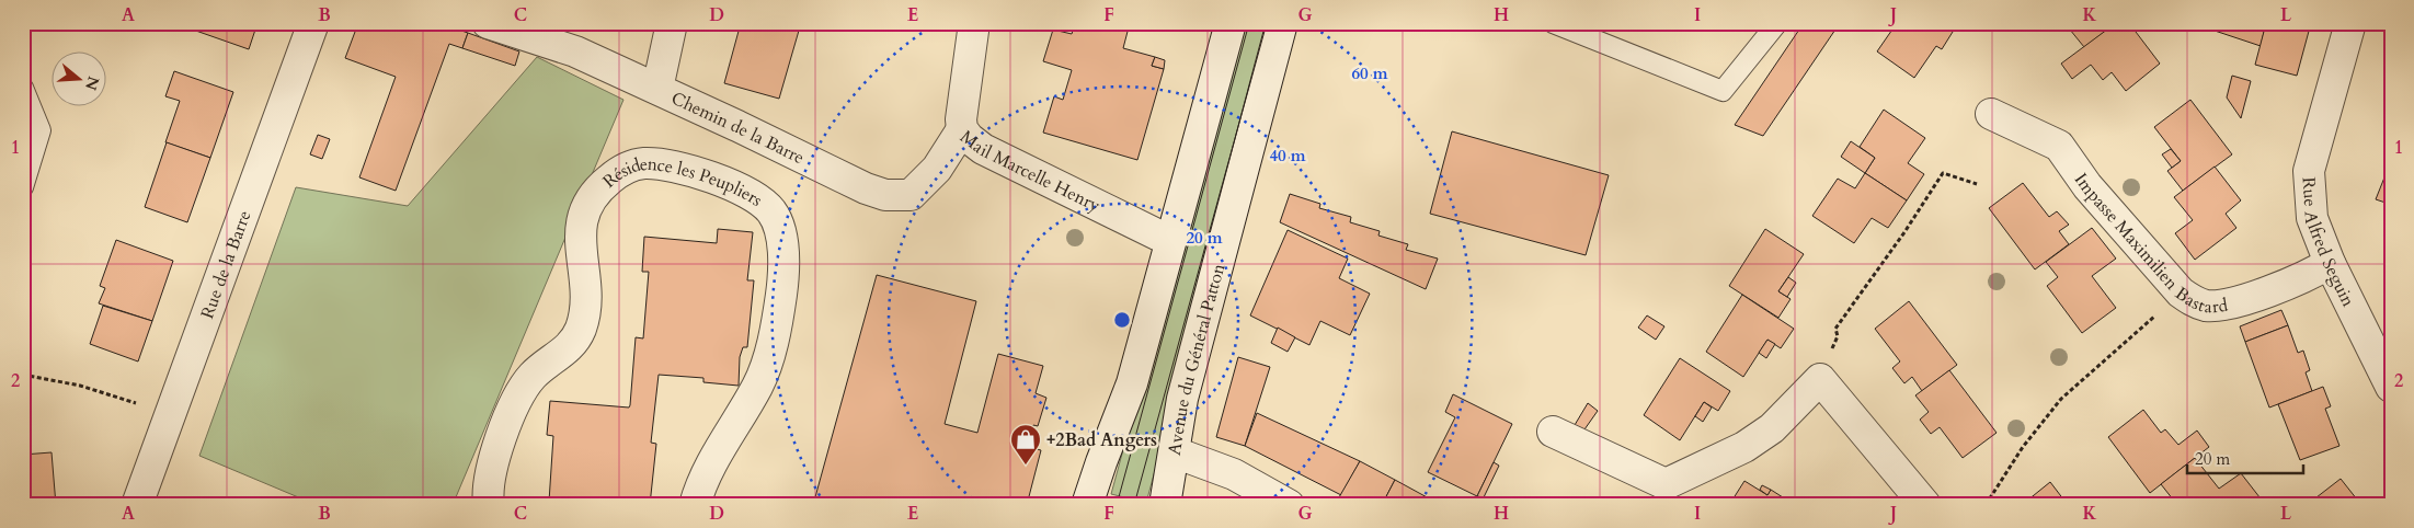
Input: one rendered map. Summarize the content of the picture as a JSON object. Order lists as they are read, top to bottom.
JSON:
{
  "streets": {
    "street": [
      "Chemin de la Barre",
      "Mail Marcelle Henry",
      "Résidence les Peupliers",
      "Impasse Maximilien Bastard",
      "Rue Alfred Seguin",
      "Rue de la Barre",
      "Avenue du Général Patton"
    ]
  },
  "crossings": [
    ["Chemin de la Barre", "Mail Marcelle Henry"],
    ["Impasse Maximilien Bastard", "Rue Alfred Seguin"]
  ],
  "places": {
    "shop": ["+2Bad Angers"]
  },
  "scale_bar": "20 m",
  "north": "right",
  "grid": {
    "columns": [
      "A",
      "B",
      "C",
      "D",
      "E",
      "F",
      "G",
      "H",
      "I",
      "J",
      "K",
      "L"
    ],
    "rows": ["1", "2"]
  },
  "rings": ["60 m", "40 m", "20 m"]
}
